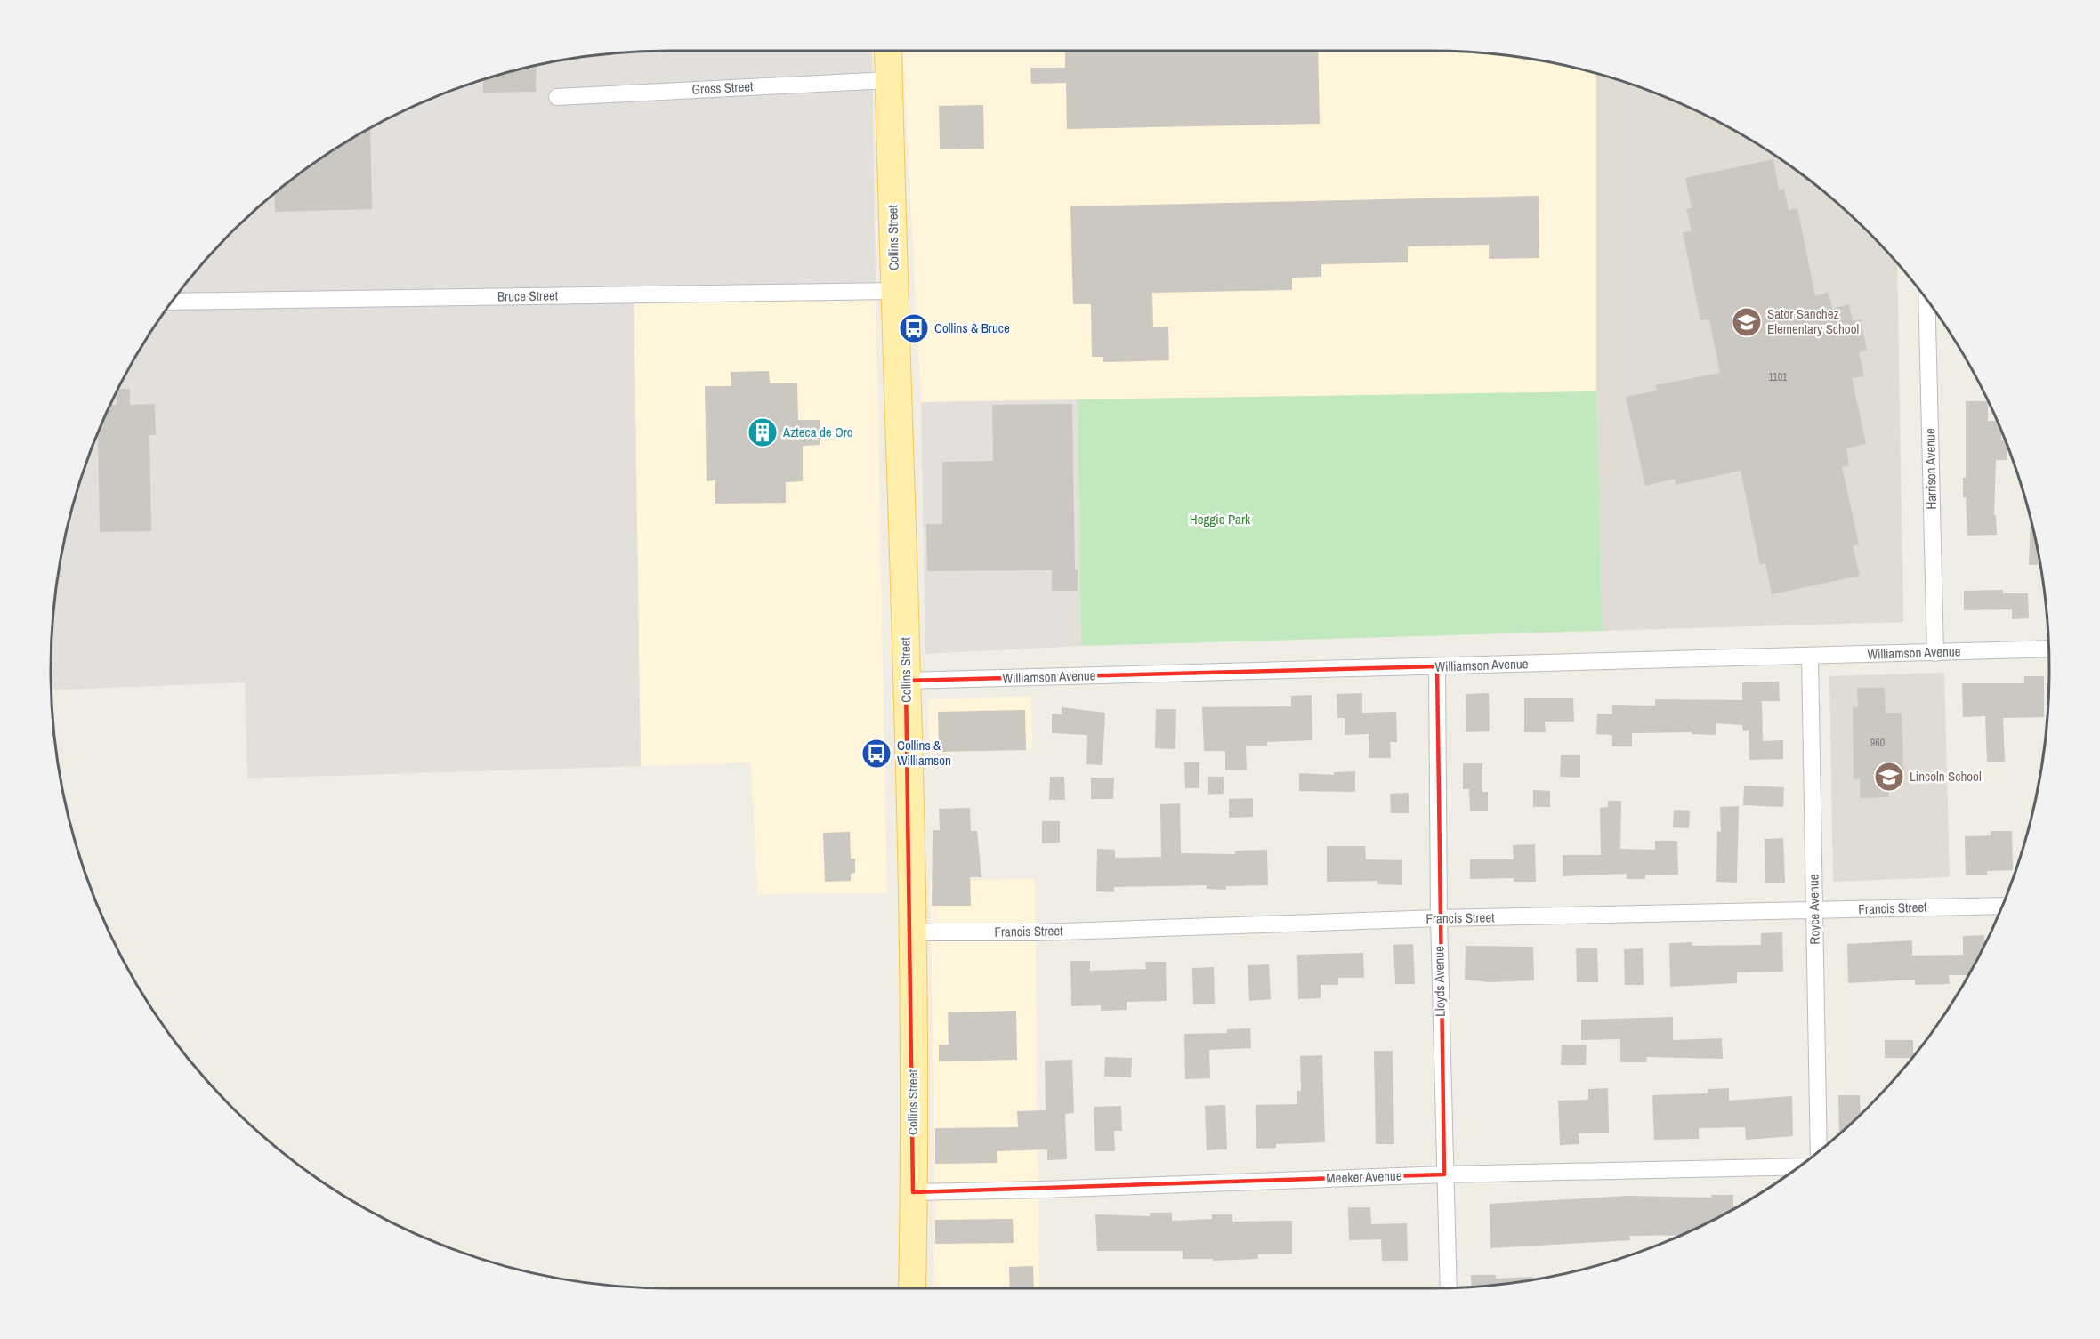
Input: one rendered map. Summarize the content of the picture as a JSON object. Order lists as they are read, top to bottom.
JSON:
{
  "streets": {
    "main road": ["Collins Street"],
    "street": [
      "Gross Street",
      "Bruce Street",
      "Harrison Avenue",
      "Williamson Avenue",
      "Francis Street",
      "Royce Avenue",
      "Lloyds Avenue",
      "Meeker Avenue"
    ]
  },
  "crossings": [
    ["Gross Street", "Collins Street"],
    ["Collins Street", "Bruce Street"],
    ["Collins Street", "Williamson Avenue"],
    ["Collins Street", "Francis Street"],
    ["Collins Street", "Meeker Avenue"],
    ["Harrison Avenue", "Williamson Avenue"],
    ["Williamson Avenue", "Royce Avenue"],
    ["Williamson Avenue", "Lloyds Avenue"],
    ["Francis Street", "Royce Avenue"],
    ["Francis Street", "Lloyds Avenue"],
    ["Lloyds Avenue", "Meeker Avenue"]
  ],
  "parks": ["Heggie Park"],
  "places": {
    "school or university": ["Sator Sanchez Elementary School", "Lincoln School"],
    "bus stop": ["Collins & Bruce", "Collins & Williamson"],
    "building": ["Azteca de Oro"]
  },
  "house_numbers": ["1101", "960"]
}
